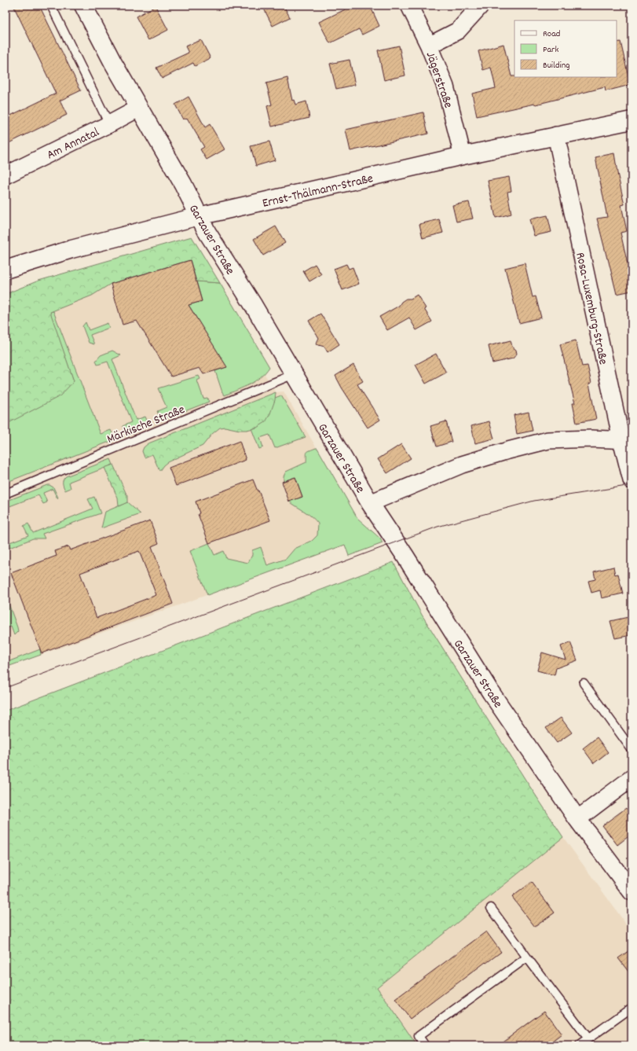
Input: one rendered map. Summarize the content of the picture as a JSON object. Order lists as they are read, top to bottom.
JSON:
{
  "streets": {
    "street": [
      "Jägerstraße",
      "Am Annatal",
      "Ernst-Thälmann-Straße",
      "Garzauer Straße",
      "Rosa-Luxemburg-Straße"
    ],
    "lane": ["Märkische Straße"]
  },
  "crossings": [
    ["Jägerstraße", "Ernst-Thälmann-Straße"],
    ["Am Annatal", "Garzauer Straße"],
    ["Ernst-Thälmann-Straße", "Garzauer Straße"],
    ["Ernst-Thälmann-Straße", "Rosa-Luxemburg-Straße"],
    ["Garzauer Straße", "Märkische Straße"]
  ],
  "legend": ["Road", "Park", "Building"]
}
